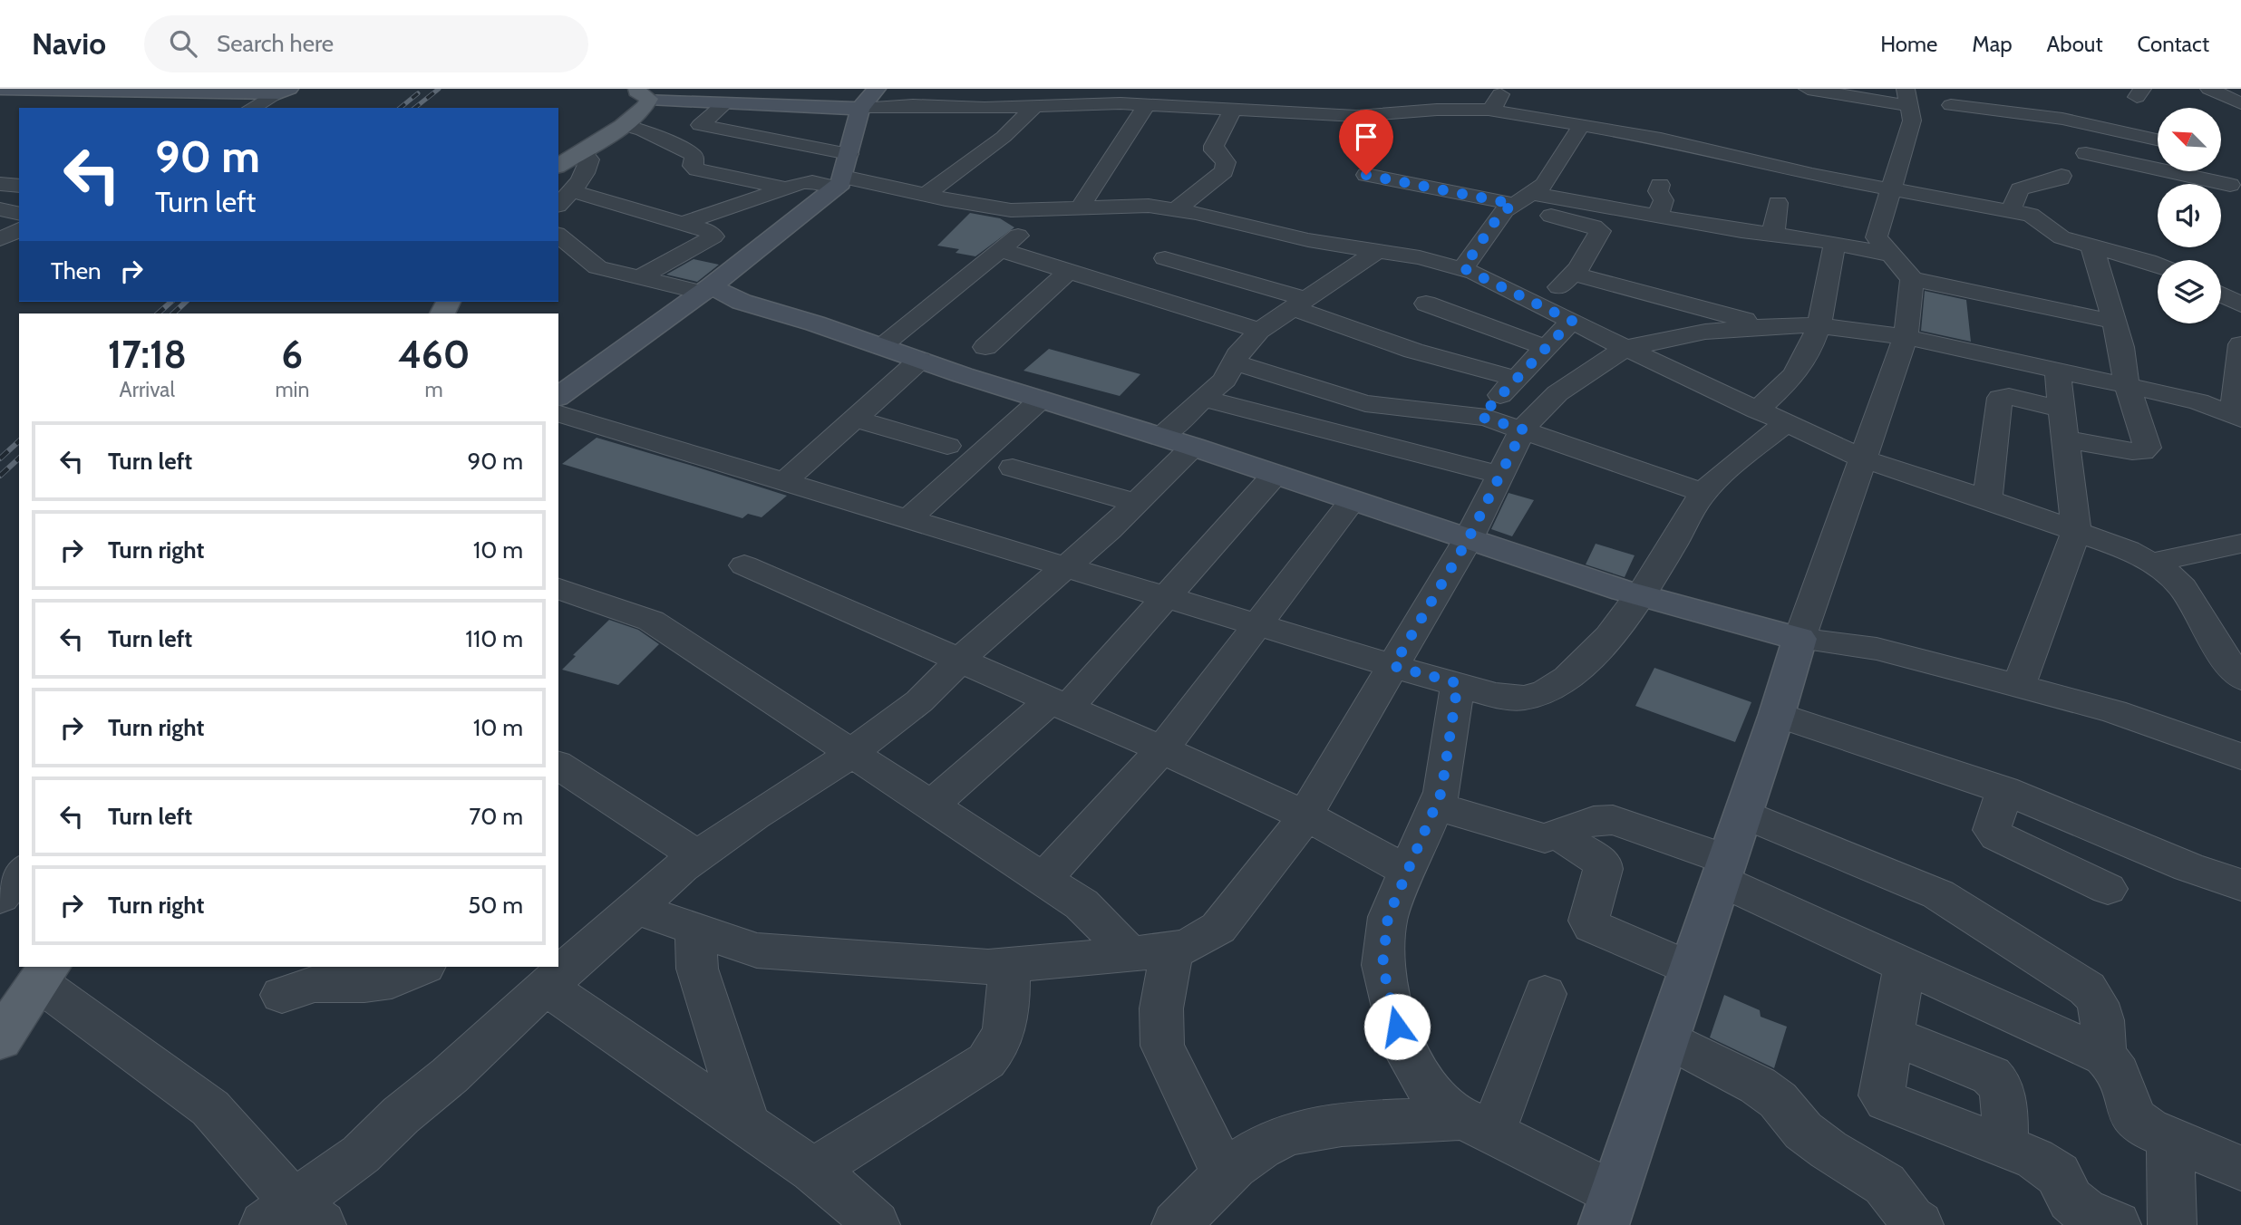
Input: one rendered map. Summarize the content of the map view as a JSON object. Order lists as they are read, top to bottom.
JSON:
{
  "north": "top left",
  "page": {
    "header": "Navio",
    "search": "Search here",
    "nav": [
      "Home",
      "Map",
      "About",
      "Contact"
    ],
    "turn": ["90 m", "Turn left"],
    "then": "Then",
    "eta": [
      "17:18",
      "Arrival",
      "6",
      "min",
      "460",
      "m"
    ],
    "list": [
      {
        "name": "Turn left",
        "value": "90 m"
      },
      {
        "name": "Turn right",
        "value": "10 m"
      },
      {
        "name": "Turn left",
        "value": "110 m"
      },
      {
        "name": "Turn right",
        "value": "10 m"
      },
      {
        "name": "Turn left",
        "value": "70 m"
      },
      {
        "name": "Turn right",
        "value": "50 m"
      }
    ]
  }
}
